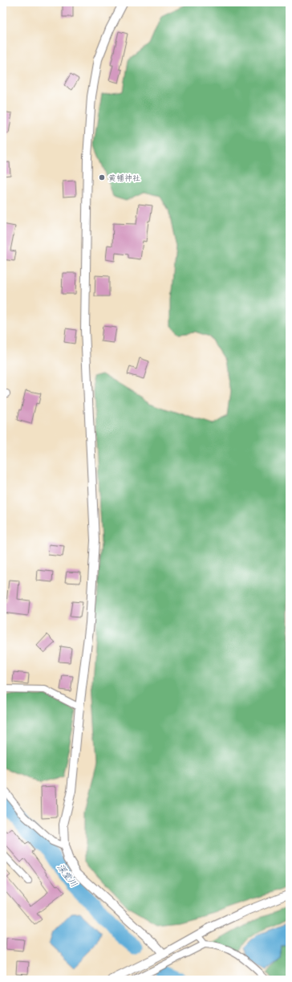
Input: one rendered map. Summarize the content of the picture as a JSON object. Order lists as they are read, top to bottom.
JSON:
{
  "water": ["深堂川"],
  "places": ["黄幡神社"]
}
